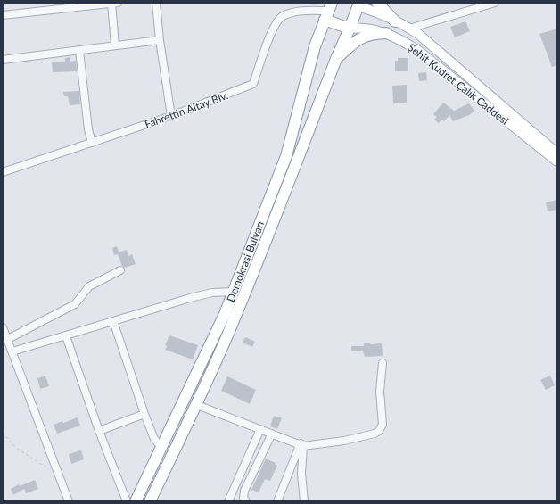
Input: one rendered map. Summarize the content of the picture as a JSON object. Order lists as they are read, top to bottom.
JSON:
{
  "streets": {
    "highway": ["Demokrasi Bulvarı"],
    "main road": ["Şehit Kudret Çalık Caddesi"],
    "street": ["Fahrettin Altay Blv."]
  },
  "crossings": [
    ["Şehit Kudret Çalık Caddesi", "Demokrasi Bulvarı"],
    ["Fahrettin Altay Blv.", "Demokrasi Bulvarı"]
  ]
}
